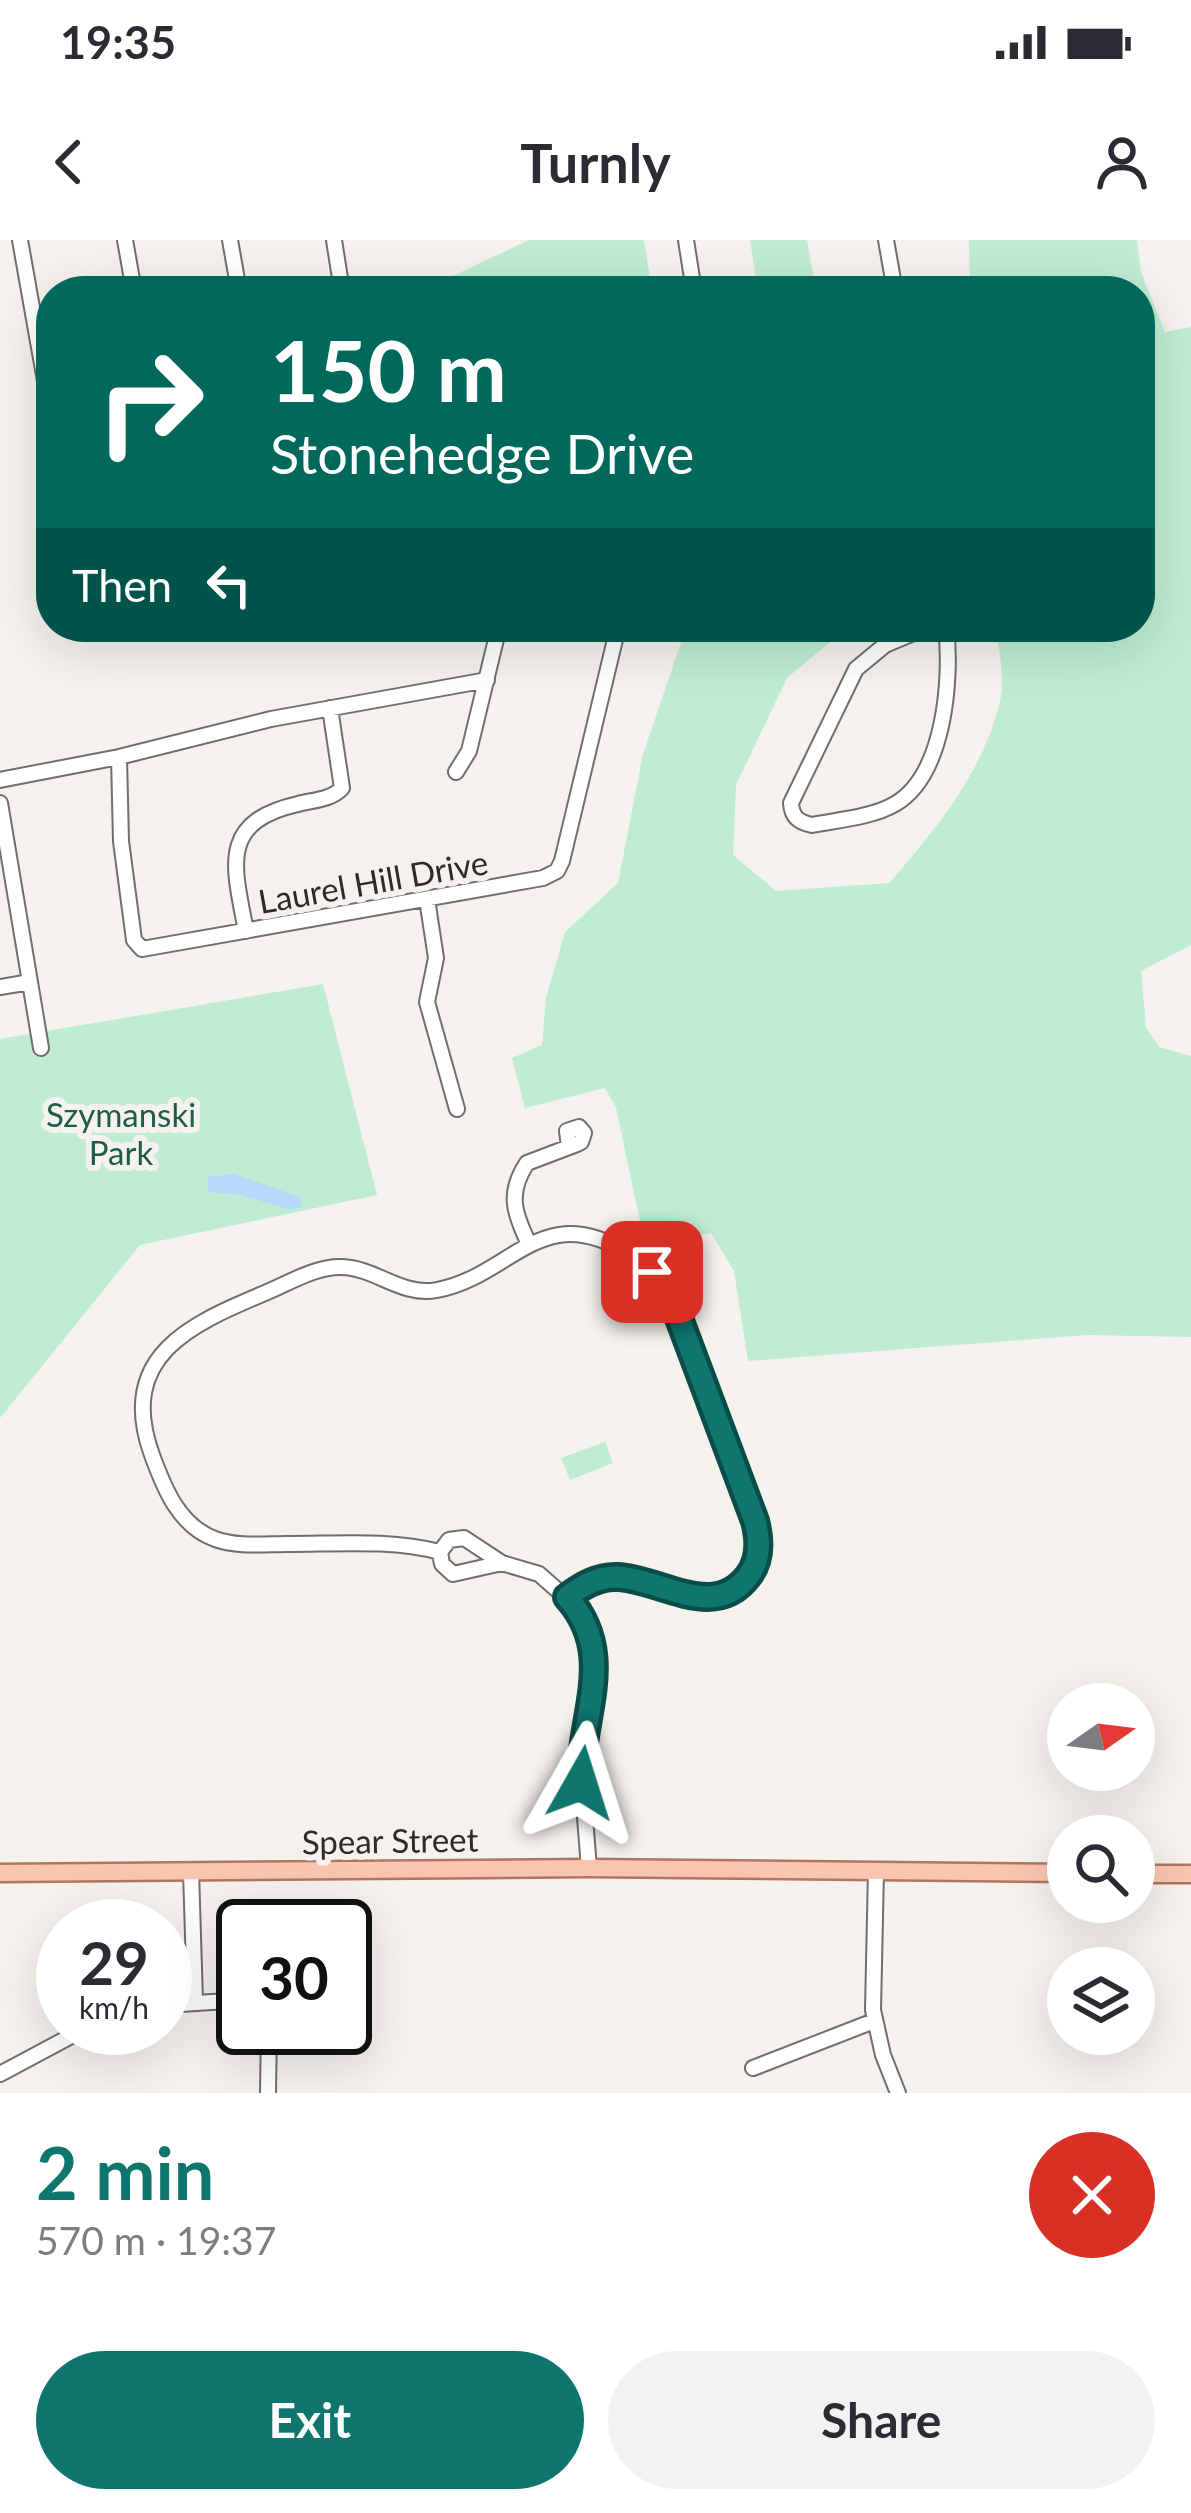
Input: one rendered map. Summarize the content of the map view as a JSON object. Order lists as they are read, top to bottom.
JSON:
{
  "streets": {
    "main road": ["Spear Street"],
    "street": ["Laurel Hill Drive"]
  },
  "parks": ["Szymanski Park"],
  "north": "right",
  "page": {
    "status": "19:35",
    "header": "Turnly",
    "turn": ["150 m", "Stonehedge Drive"],
    "then": "Then",
    "speed": "29 km/h",
    "limit": "30",
    "heading": ["2 min", "570 m · 19:37"],
    "buttons": ["Exit", "Share"]
  }
}
